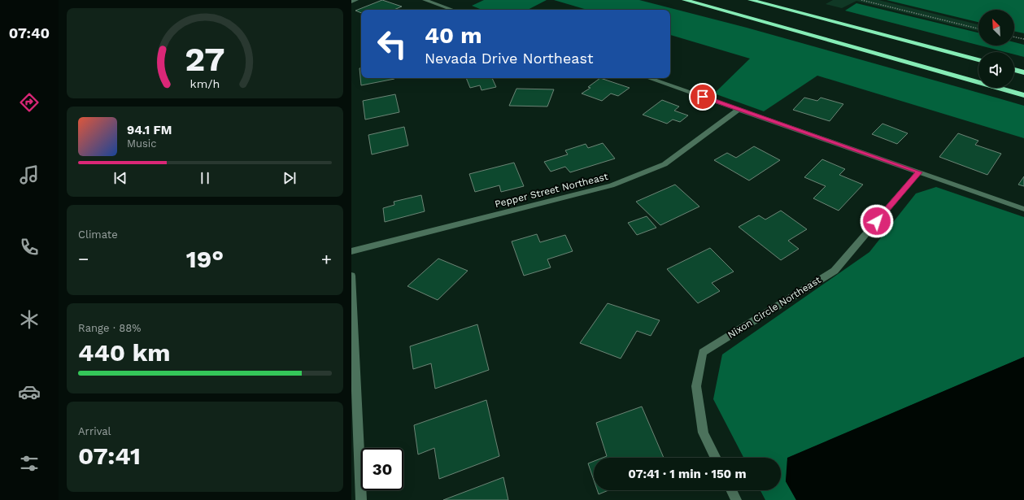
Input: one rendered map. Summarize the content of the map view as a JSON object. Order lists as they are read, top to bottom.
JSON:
{
  "streets": {
    "street": ["Pepper Street Northeast", "Nixon Circle Northeast"]
  },
  "north": "top left",
  "page": {
    "tabs": "07:40",
    "turn": ["40 m", "Nevada Drive Northeast"],
    "song": ["94.1 FM", "Music"],
    "tile": [
      "Climate",
      ["Range · 88%", "440 km"],
      ["Arrival", "07:41"]
    ],
    "heat": ["−", "19°", "+"],
    "limit": "30",
    "trip": "07:41 · 1 min · 150 m",
    "gauge": ["27", "km/h"]
  }
}
